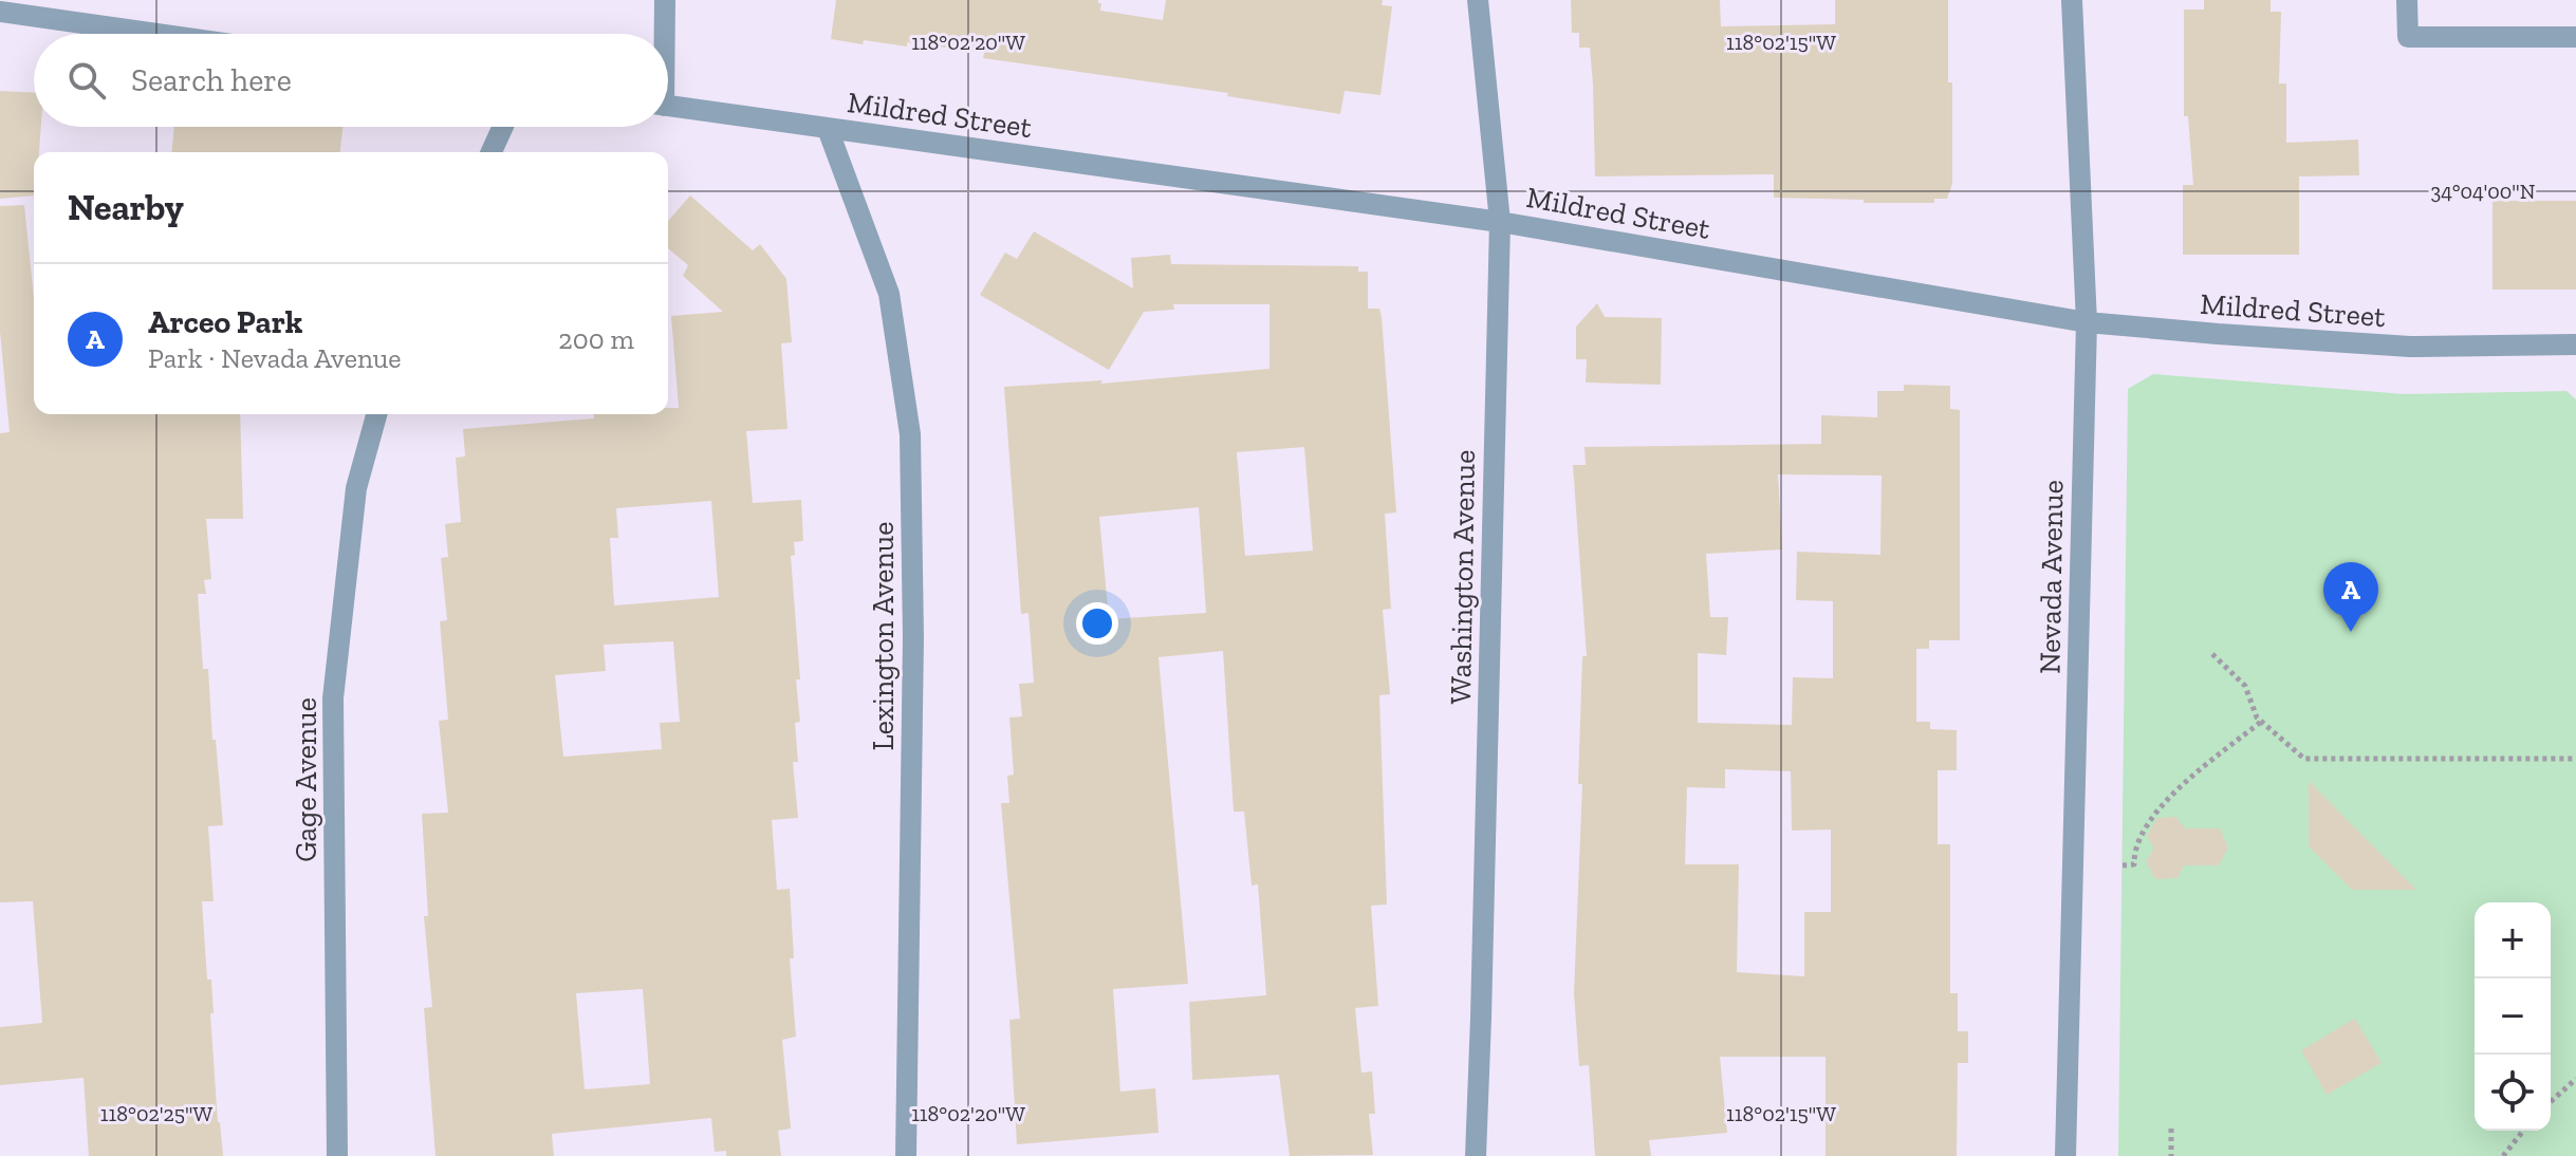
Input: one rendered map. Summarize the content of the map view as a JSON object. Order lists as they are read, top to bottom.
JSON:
{
  "streets": {
    "street": [
      "Mildred Street",
      "Washington Avenue",
      "Nevada Avenue",
      "Lexington Avenue",
      "Gage Avenue"
    ]
  },
  "crossings": [
    ["Mildred Street", "Washington Avenue"],
    ["Mildred Street", "Nevada Avenue"],
    ["Mildred Street", "Lexington Avenue"]
  ],
  "page": {
    "search": "Search here",
    "heading": "Nearby",
    "list": [
      {
        "mark": "A",
        "name": "Arceo Park",
        "note": "Park · Nevada Avenue",
        "value": "200 m"
      }
    ],
    "pins": "A",
    "map_buttons": ["+", "−"]
  },
  "coordinates": [
    "118°02'20\"W",
    "118°02'15\"W",
    "34°04'00\"N",
    "118°02'25\"W"
  ]
}
